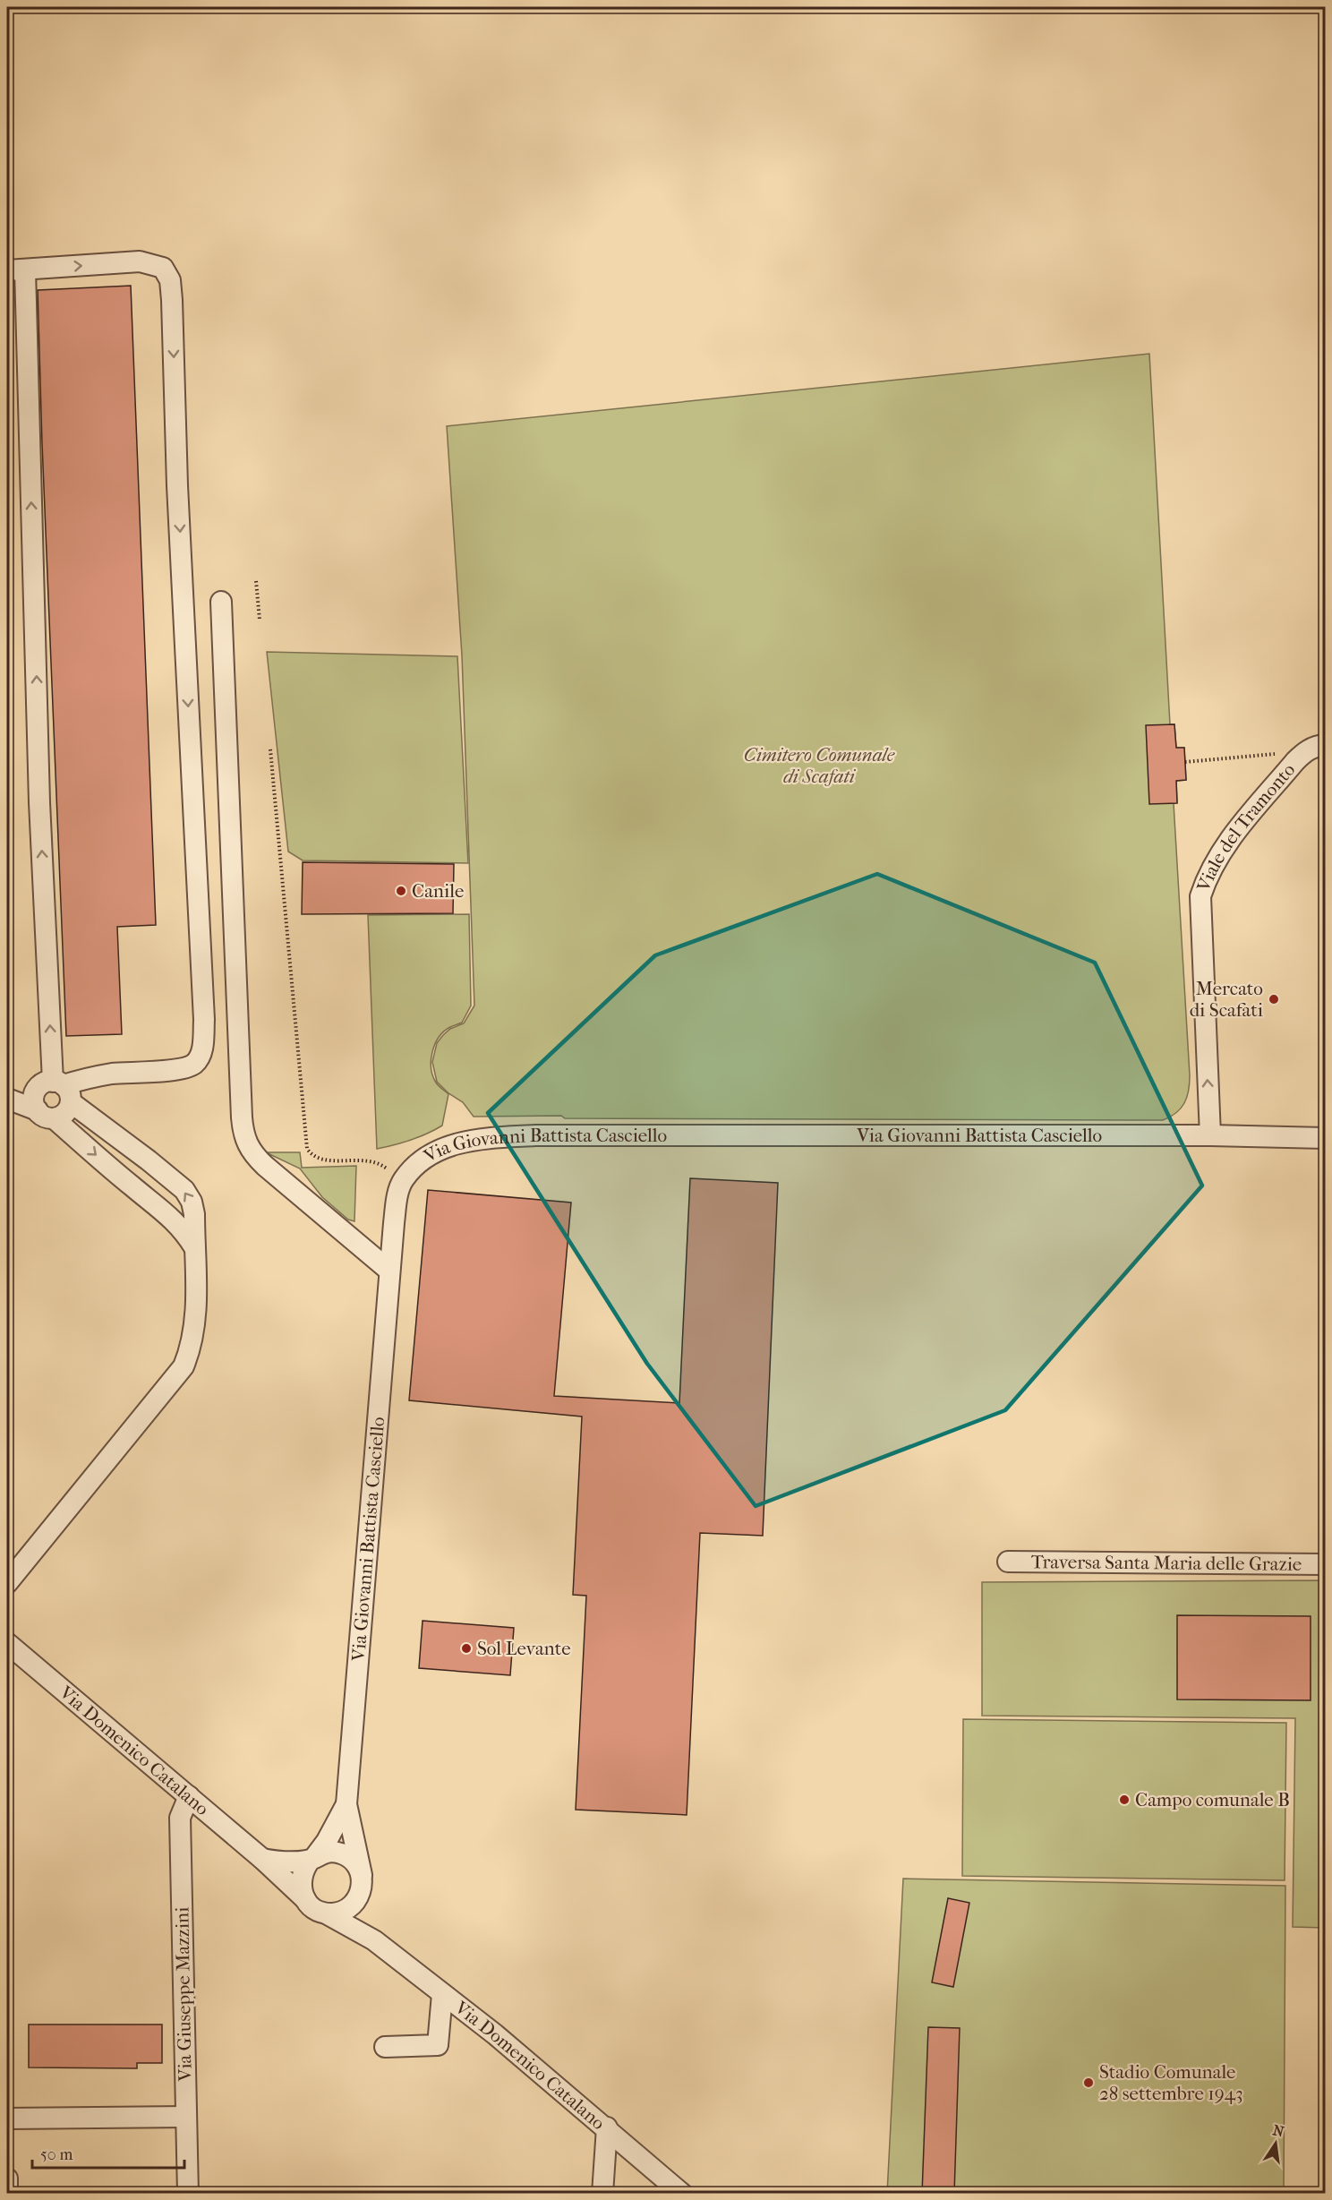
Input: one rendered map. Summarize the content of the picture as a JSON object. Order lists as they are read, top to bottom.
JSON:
{
  "streets": {
    "street": [
      "Viale del Tramonto",
      "Via Giovanni Battista Casciello",
      "Traversa Santa Maria delle Grazie",
      "Via Domenico Catalano",
      "Via Giuseppe Mazzini"
    ]
  },
  "crossings": [
    ["Viale del Tramonto", "Via Giovanni Battista Casciello"],
    ["Via Giovanni Battista Casciello", "Via Domenico Catalano"],
    ["Via Domenico Catalano", "Via Giuseppe Mazzini"]
  ],
  "one_way": ["Viale del Tramonto"],
  "parks": ["Cimitero Comunale di Scafati"],
  "places": [
    "Canile",
    "Mercato di Scafati",
    "Sol Levante",
    "Campo comunale B",
    "Stadio Comunale 28 settembre 1943"
  ],
  "scale_bar": "50 m",
  "north": "top"
}
